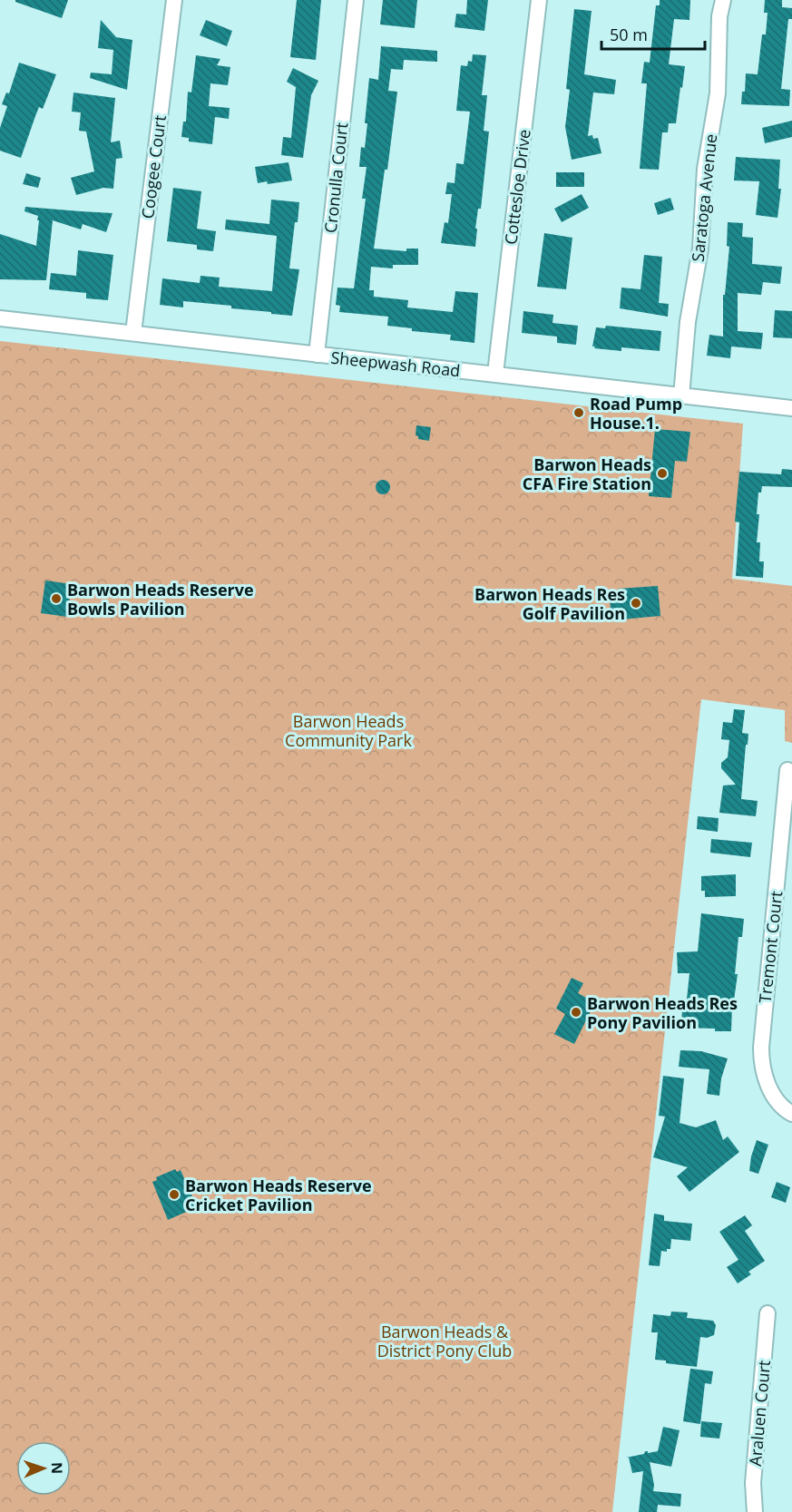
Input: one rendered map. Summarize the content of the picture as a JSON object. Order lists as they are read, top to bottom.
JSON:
{
  "streets": {
    "street": [
      "Coogee Court",
      "Cronulla Court",
      "Cottesloe Drive",
      "Saratoga Avenue",
      "Sheepwash Road",
      "Tremont Court",
      "Araluen Court"
    ]
  },
  "crossings": [
    ["Coogee Court", "Sheepwash Road"],
    ["Cronulla Court", "Sheepwash Road"],
    ["Cottesloe Drive", "Sheepwash Road"],
    ["Saratoga Avenue", "Sheepwash Road"]
  ],
  "parks": ["Barwon Heads Community Park", "Barwon Heads & District Pony Club"],
  "places": [
    "Road Pump House.1.",
    "Barwon Heads CFA Fire Station",
    "Barwon Heads Reserve Bowls Pavilion",
    "Barwon Heads Res Golf Pavilion",
    "Barwon Heads Res Pony Pavilion",
    "Barwon Heads Reserve Cricket Pavilion"
  ],
  "scale_bar": "50 m",
  "north": "right"
}
